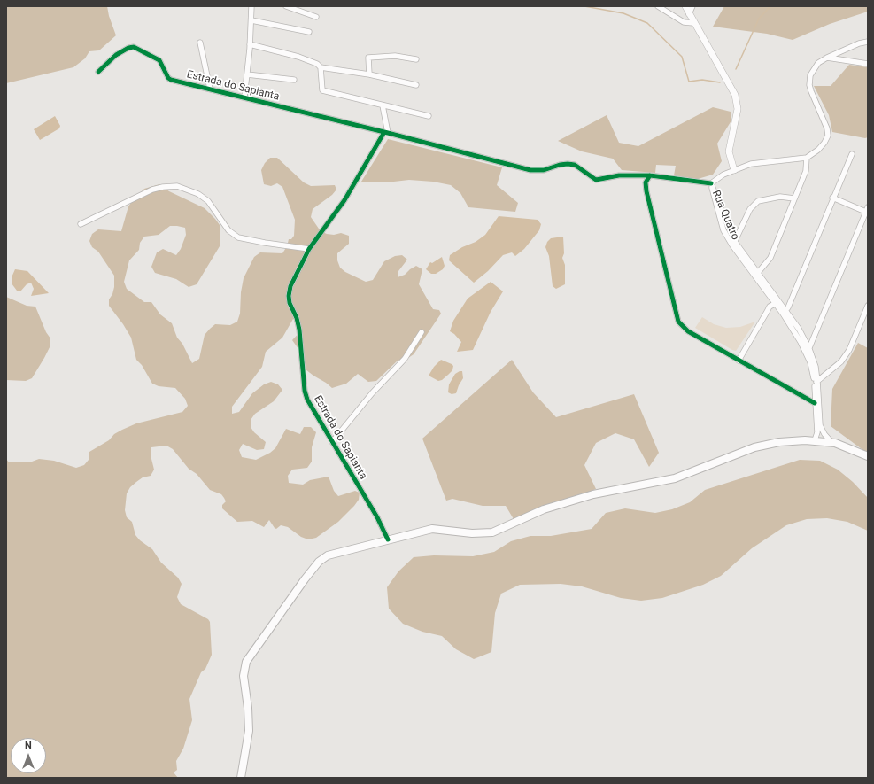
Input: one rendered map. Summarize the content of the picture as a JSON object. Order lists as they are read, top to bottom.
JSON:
{
  "streets": {
    "street": ["Estrada do Sapianta", "Rua Quatro"]
  },
  "crossings": [
    ["Estrada do Sapianta", "Rua Quatro"]
  ],
  "north": "top"
}
